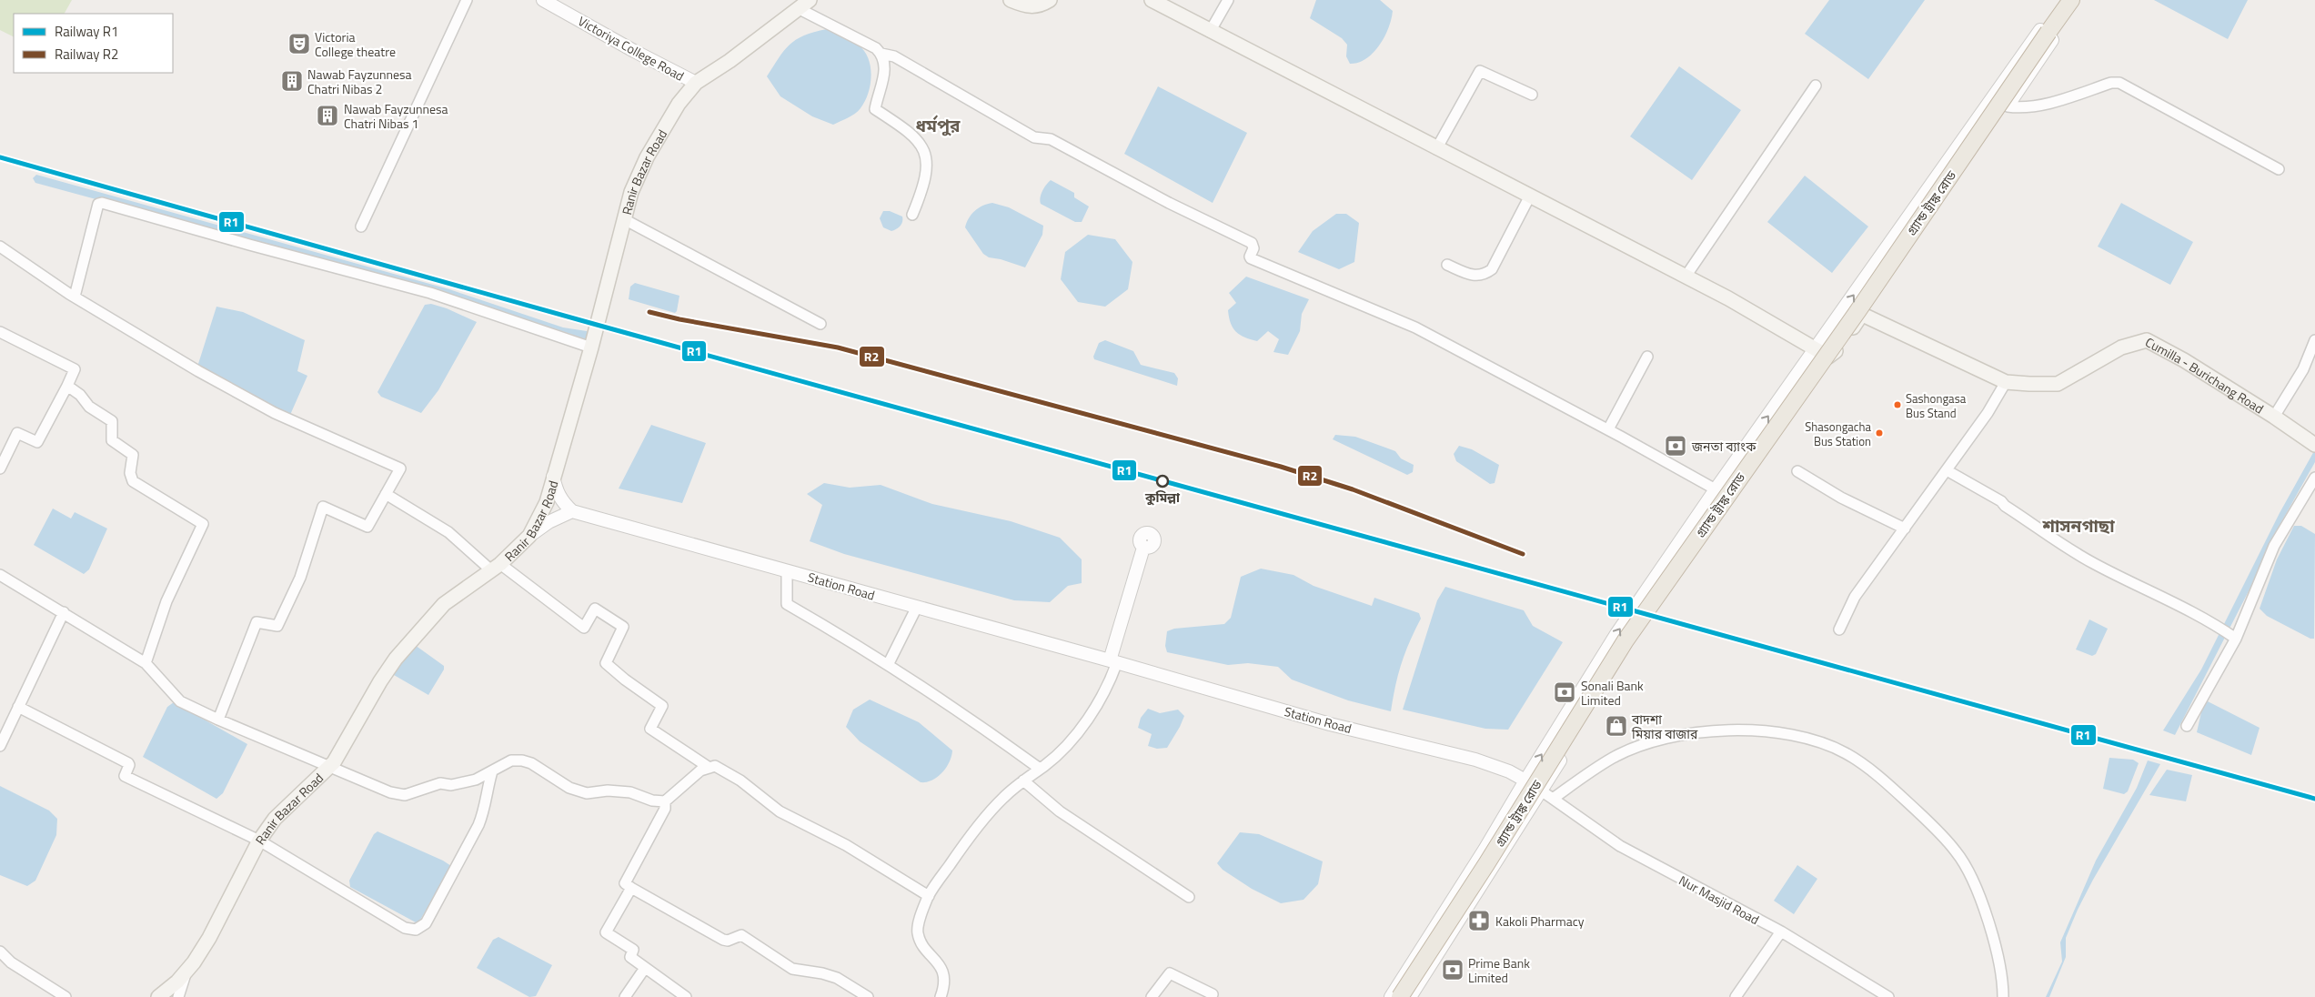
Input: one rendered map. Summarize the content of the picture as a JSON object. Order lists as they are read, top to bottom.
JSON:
{
  "streets": {
    "highway": ["গ্র্যান্ড ট্রাঙ্ক রোড"],
    "main road": ["Ranir Bazar Road", "Cumilla - Burichang Road"],
    "street": ["Victoriya College Road", "Station Road", "Nur Masjid Road"]
  },
  "crossings": [
    ["Victoriya College Road", "Ranir Bazar Road"],
    ["Station Road", "Nur Masjid Road"]
  ],
  "districts": ["ধর্মপুর", "শাসনগাছা"],
  "places": {
    "theatre": ["Victoria College theatre"],
    "building": ["Nawab Fayzunnesa Chatri Nibas 2", "Nawab Fayzunnesa Chatri Nibas 1"],
    "other": ["Sashongasa Bus Stand", "Shasongacha Bus Station", "কুমিল্লা"],
    "bank": ["জনতা ব্যাংক", "Sonali Bank Limited", "Prime Bank Limited"],
    "shop": ["বাদশা মিয়ার বাজার"],
    "pharmacy": ["Kakoli Pharmacy"]
  },
  "lines": ["rail line R1", "rail line R2"],
  "legend": ["Railway R1", "Railway R2"]
}
